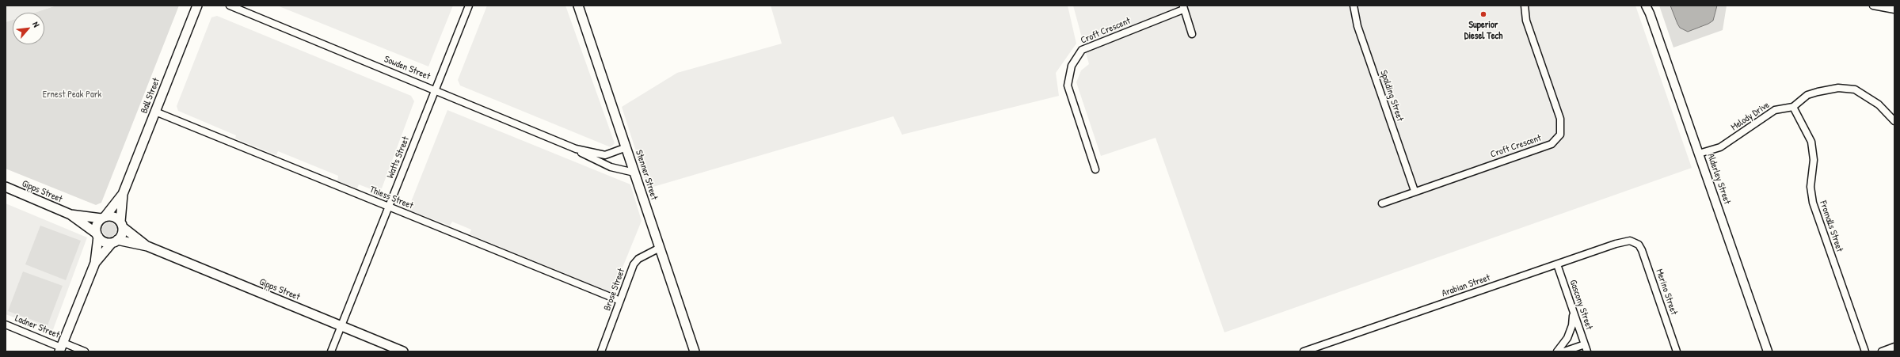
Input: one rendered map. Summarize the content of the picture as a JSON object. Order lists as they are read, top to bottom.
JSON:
{
  "streets": {
    "main road": ["Ball Street", "Stenner Street", "Gipps Street"],
    "street": [
      "Croft Crescent",
      "Sowden Street",
      "Spalding Street",
      "Melody Drive",
      "Watts Street",
      "Alderley Street",
      "Thiess Street",
      "Fromalls Street",
      "Arabian Street",
      "Brose Street",
      "Merino Street",
      "Gascony Street",
      "Ladner Street"
    ]
  },
  "crossings": [
    ["Croft Crescent", "Spalding Street"],
    ["Sowden Street", "Watts Street"],
    ["Sowden Street", "Stenner Street"],
    ["Ball Street", "Gipps Street"],
    ["Ball Street", "Thiess Street"],
    ["Melody Drive", "Alderley Street"],
    ["Melody Drive", "Fromalls Street"],
    ["Watts Street", "Gipps Street"],
    ["Watts Street", "Thiess Street"],
    ["Stenner Street", "Brose Street"],
    ["Thiess Street", "Brose Street"],
    ["Arabian Street", "Merino Street"],
    ["Arabian Street", "Gascony Street"]
  ],
  "parks": ["Ernest Peak Park"],
  "places": ["Superior Diesel Tech"],
  "north": "top right"
}
